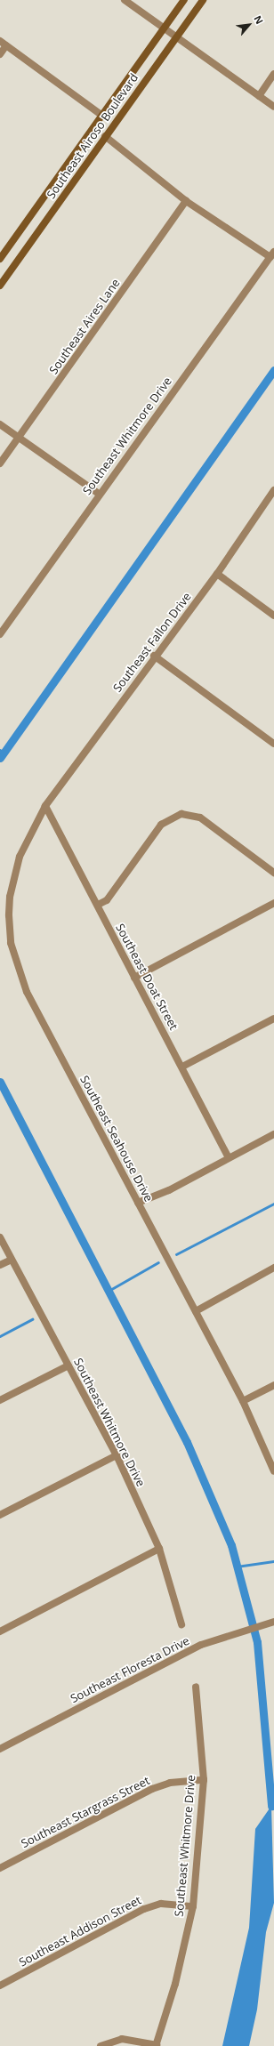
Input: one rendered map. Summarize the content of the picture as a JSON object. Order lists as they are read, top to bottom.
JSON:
{
  "streets": {
    "main road": ["Southeast Airoso Boulevard"],
    "street": [
      "Southeast Aires Lane",
      "Southeast Whitmore Drive",
      "Southeast Fallon Drive",
      "Southeast Doat Street",
      "Southeast Seahouse Drive",
      "Southeast Floresta Drive",
      "Southeast Stargrass Street",
      "Southeast Addison Street"
    ]
  },
  "crossings": [
    ["Southeast Whitmore Drive", "Southeast Stargrass Street"],
    ["Southeast Whitmore Drive", "Southeast Addison Street"],
    ["Southeast Fallon Drive", "Southeast Doat Street"],
    ["Southeast Fallon Drive", "Southeast Seahouse Drive"],
    ["Southeast Doat Street", "Southeast Seahouse Drive"]
  ],
  "north": "top right"
}
